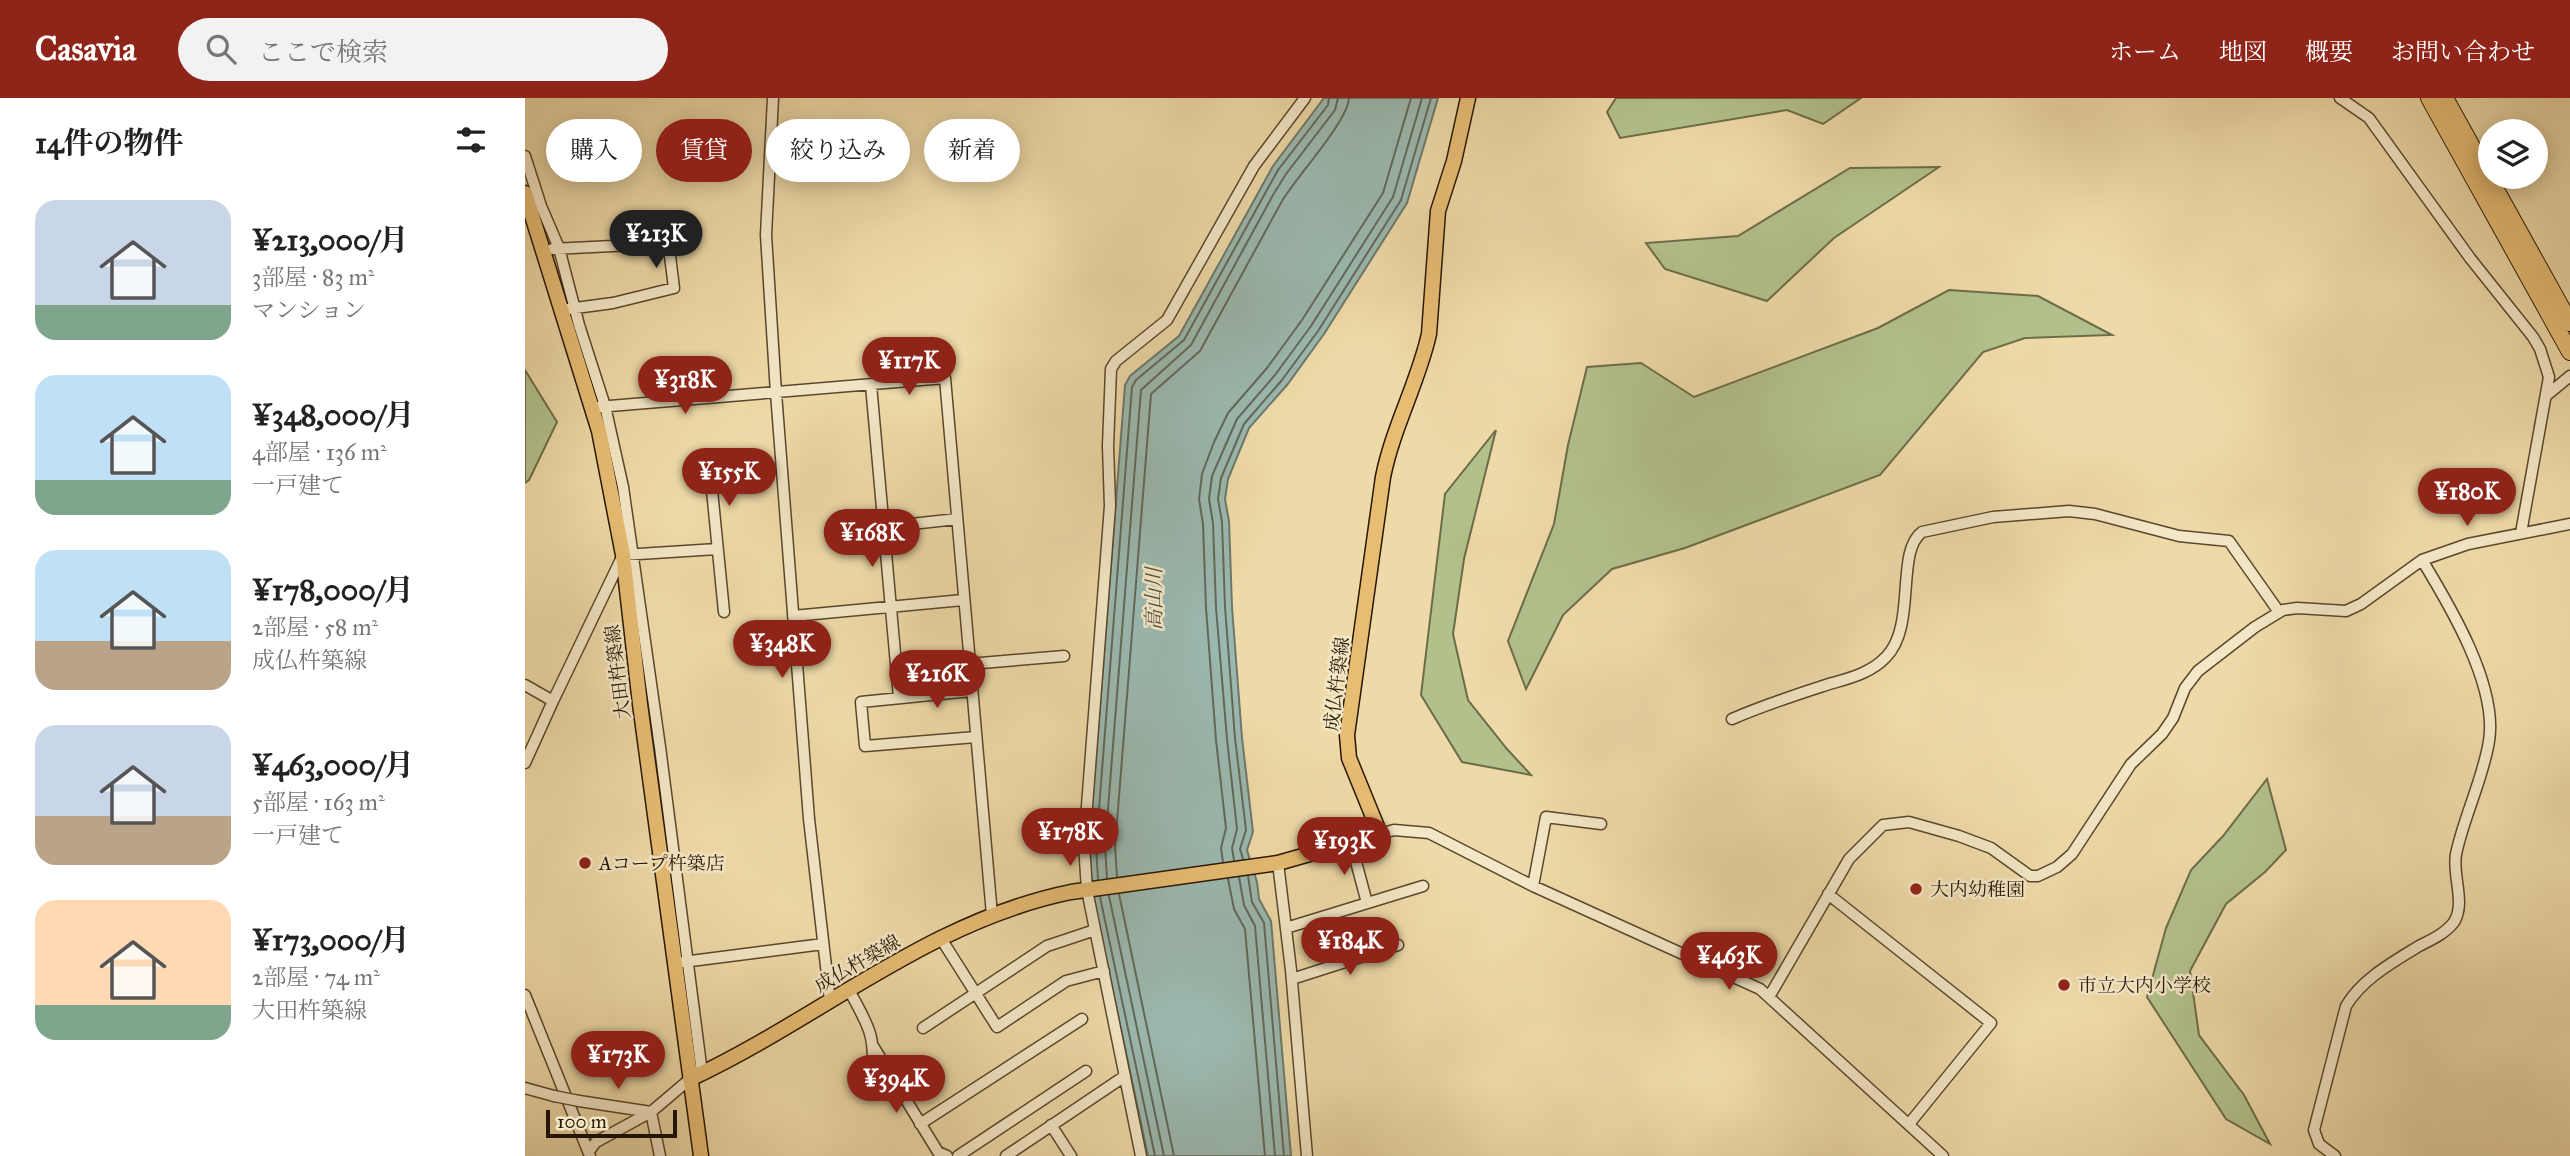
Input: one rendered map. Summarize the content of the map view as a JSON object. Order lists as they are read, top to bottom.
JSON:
{
  "streets": {
    "main road": ["大田杵築線", "成仏杵築線"]
  },
  "crossings": [
    ["大田杵築線", "成仏杵築線"]
  ],
  "water": ["高山川"],
  "places": ["Aコープ杵築店", "大内幼稚園", "市立大内小学校"],
  "scale_bar": "100 m",
  "page": {
    "header": "Casavia",
    "search": "ここで検索",
    "nav": [
      "ホーム",
      "地図",
      "概要",
      "お問い合わせ"
    ],
    "heading": "14件の物件",
    "chip": [
      "購入",
      "賃貸",
      "絞り込み",
      "新着"
    ],
    "list": [
      {
        "name": "¥213,000/月",
        "note": "3部屋 · 83 m² · マンション"
      },
      {
        "name": "¥348,000/月",
        "note": "4部屋 · 136 m² · 一戸建て"
      },
      {
        "name": "¥178,000/月",
        "note": "2部屋 · 58 m² · 成仏杵築線"
      },
      {
        "name": "¥463,000/月",
        "note": "5部屋 · 163 m² · 一戸建て"
      },
      {
        "name": "¥173,000/月",
        "note": "2部屋 · 74 m² · 大田杵築線"
      }
    ],
    "price": [
      "¥213K",
      "¥117K",
      "¥318K",
      "¥155K",
      "¥180K",
      "¥168K",
      "¥348K",
      "¥216K",
      "¥178K",
      "¥193K",
      "¥184K",
      "¥463K",
      "¥173K",
      "¥394K"
    ],
    "scale": "100 m"
  }
}
